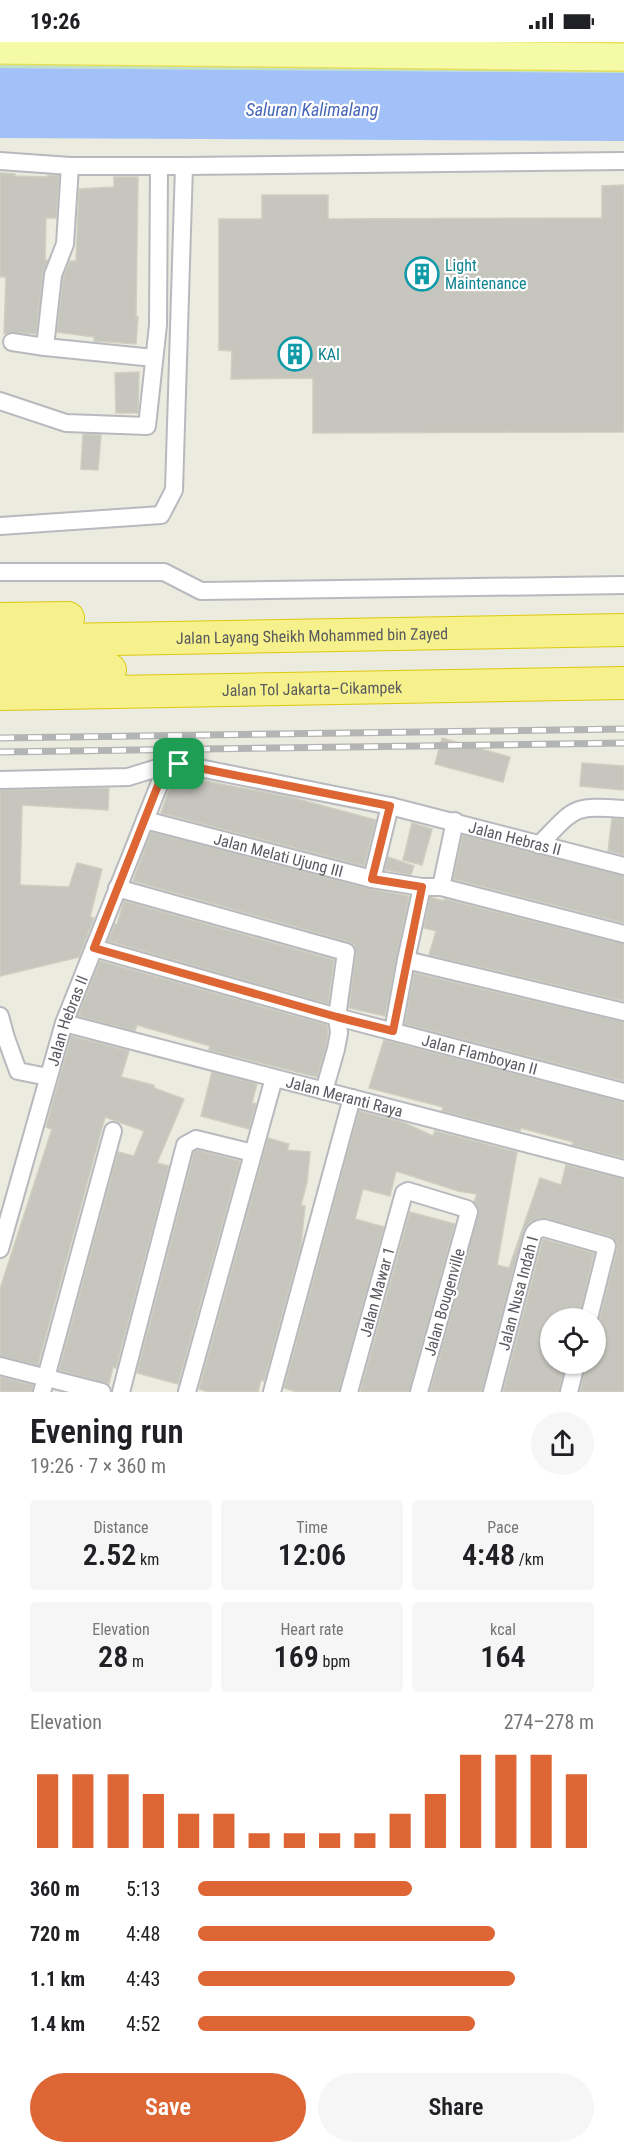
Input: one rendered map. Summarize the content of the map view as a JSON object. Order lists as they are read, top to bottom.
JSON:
{
  "streets": {
    "highway": ["Jalan Layang Sheikh Mohammed bin Zayed", "Jalan Tol Jakarta–Cikampek"],
    "street": [
      "Jalan Hebras II",
      "Jalan Melati Ujung III",
      "Jalan Flamboyan II",
      "Jalan Meranti Raya",
      "Jalan Mawar 1",
      "Jalan Nusa Indah I",
      "Jalan Bougenville"
    ]
  },
  "crossings": [
    ["Jalan Hebras II", "Jalan Melati Ujung III"],
    ["Jalan Hebras II", "Jalan Flamboyan II"],
    ["Jalan Hebras II", "Jalan Meranti Raya"],
    ["Jalan Mawar 1", "Jalan Bougenville"]
  ],
  "water": ["Saluran Kalimalang"],
  "places": {
    "building": ["Light Maintenance", "KAI"]
  },
  "page": {
    "status": "19:26",
    "heading": ["Evening run", "19:26 · 7 × 360 m"],
    "stats": [
      ["Distance", "2.52 km"],
      ["Time", "12:06"],
      ["Pace", "4:48 /km"],
      ["Elevation", "28 m"],
      ["Heart rate", "169 bpm"],
      ["kcal", "164"]
    ],
    "chart": ["Elevation", "274–278 m"],
    "list": [
      {
        "name": "360 m",
        "note": "5:13"
      },
      {
        "name": "720 m",
        "note": "4:48"
      },
      {
        "name": "1.1 km",
        "note": "4:43"
      },
      {
        "name": "1.4 km",
        "note": "4:52"
      }
    ],
    "buttons": ["Save", "Share"]
  }
}
